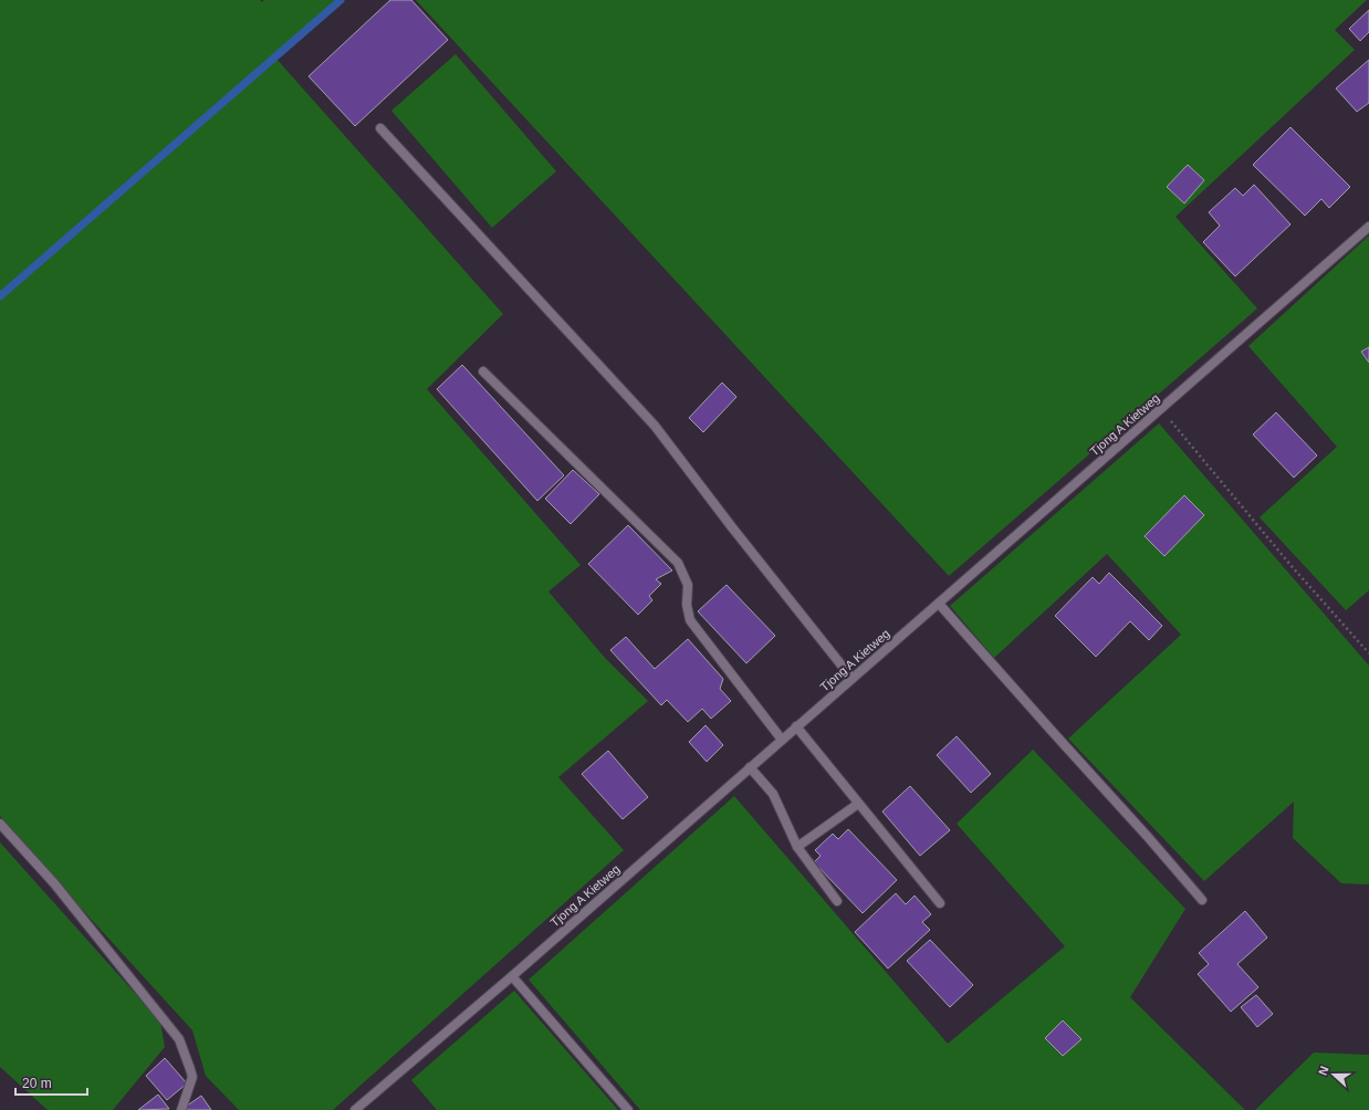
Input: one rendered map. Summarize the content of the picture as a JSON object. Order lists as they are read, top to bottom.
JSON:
{
  "streets": {
    "street": ["Tjong A Kietweg"]
  },
  "scale_bar": "20 m",
  "north": "left"
}
